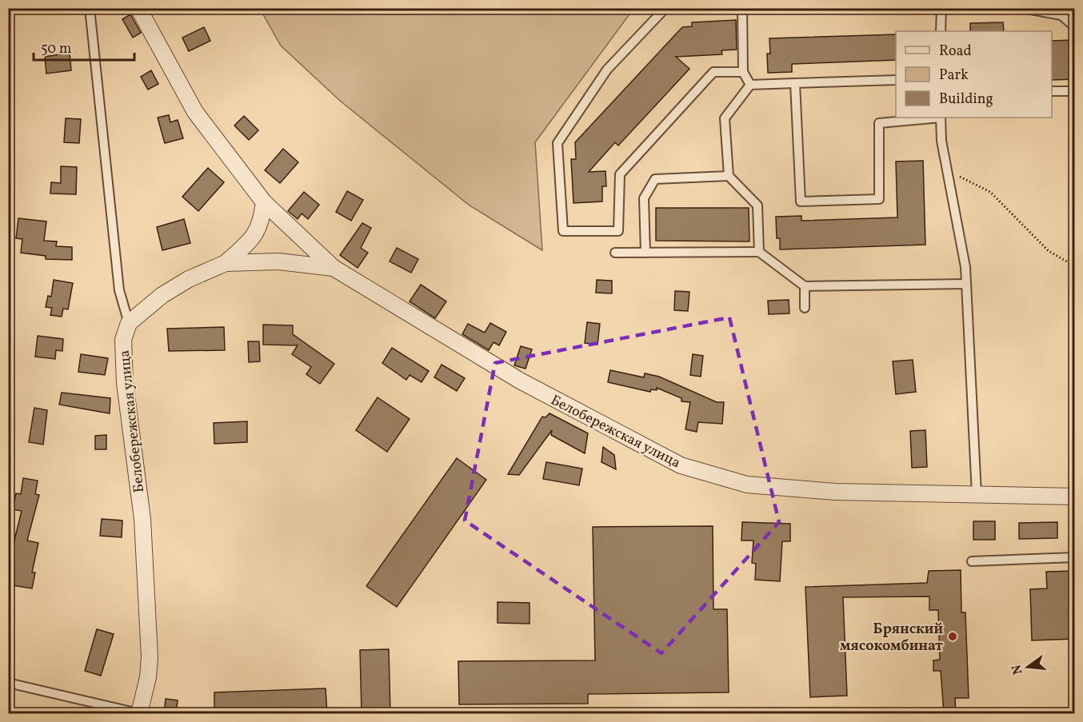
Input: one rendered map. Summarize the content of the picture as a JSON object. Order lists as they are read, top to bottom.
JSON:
{
  "streets": {
    "street": ["Белобережская улица"]
  },
  "places": ["Брянский мясокомбинат"],
  "legend": ["Road", "Park", "Building"],
  "scale_bar": "50 m",
  "north": "left"
}
